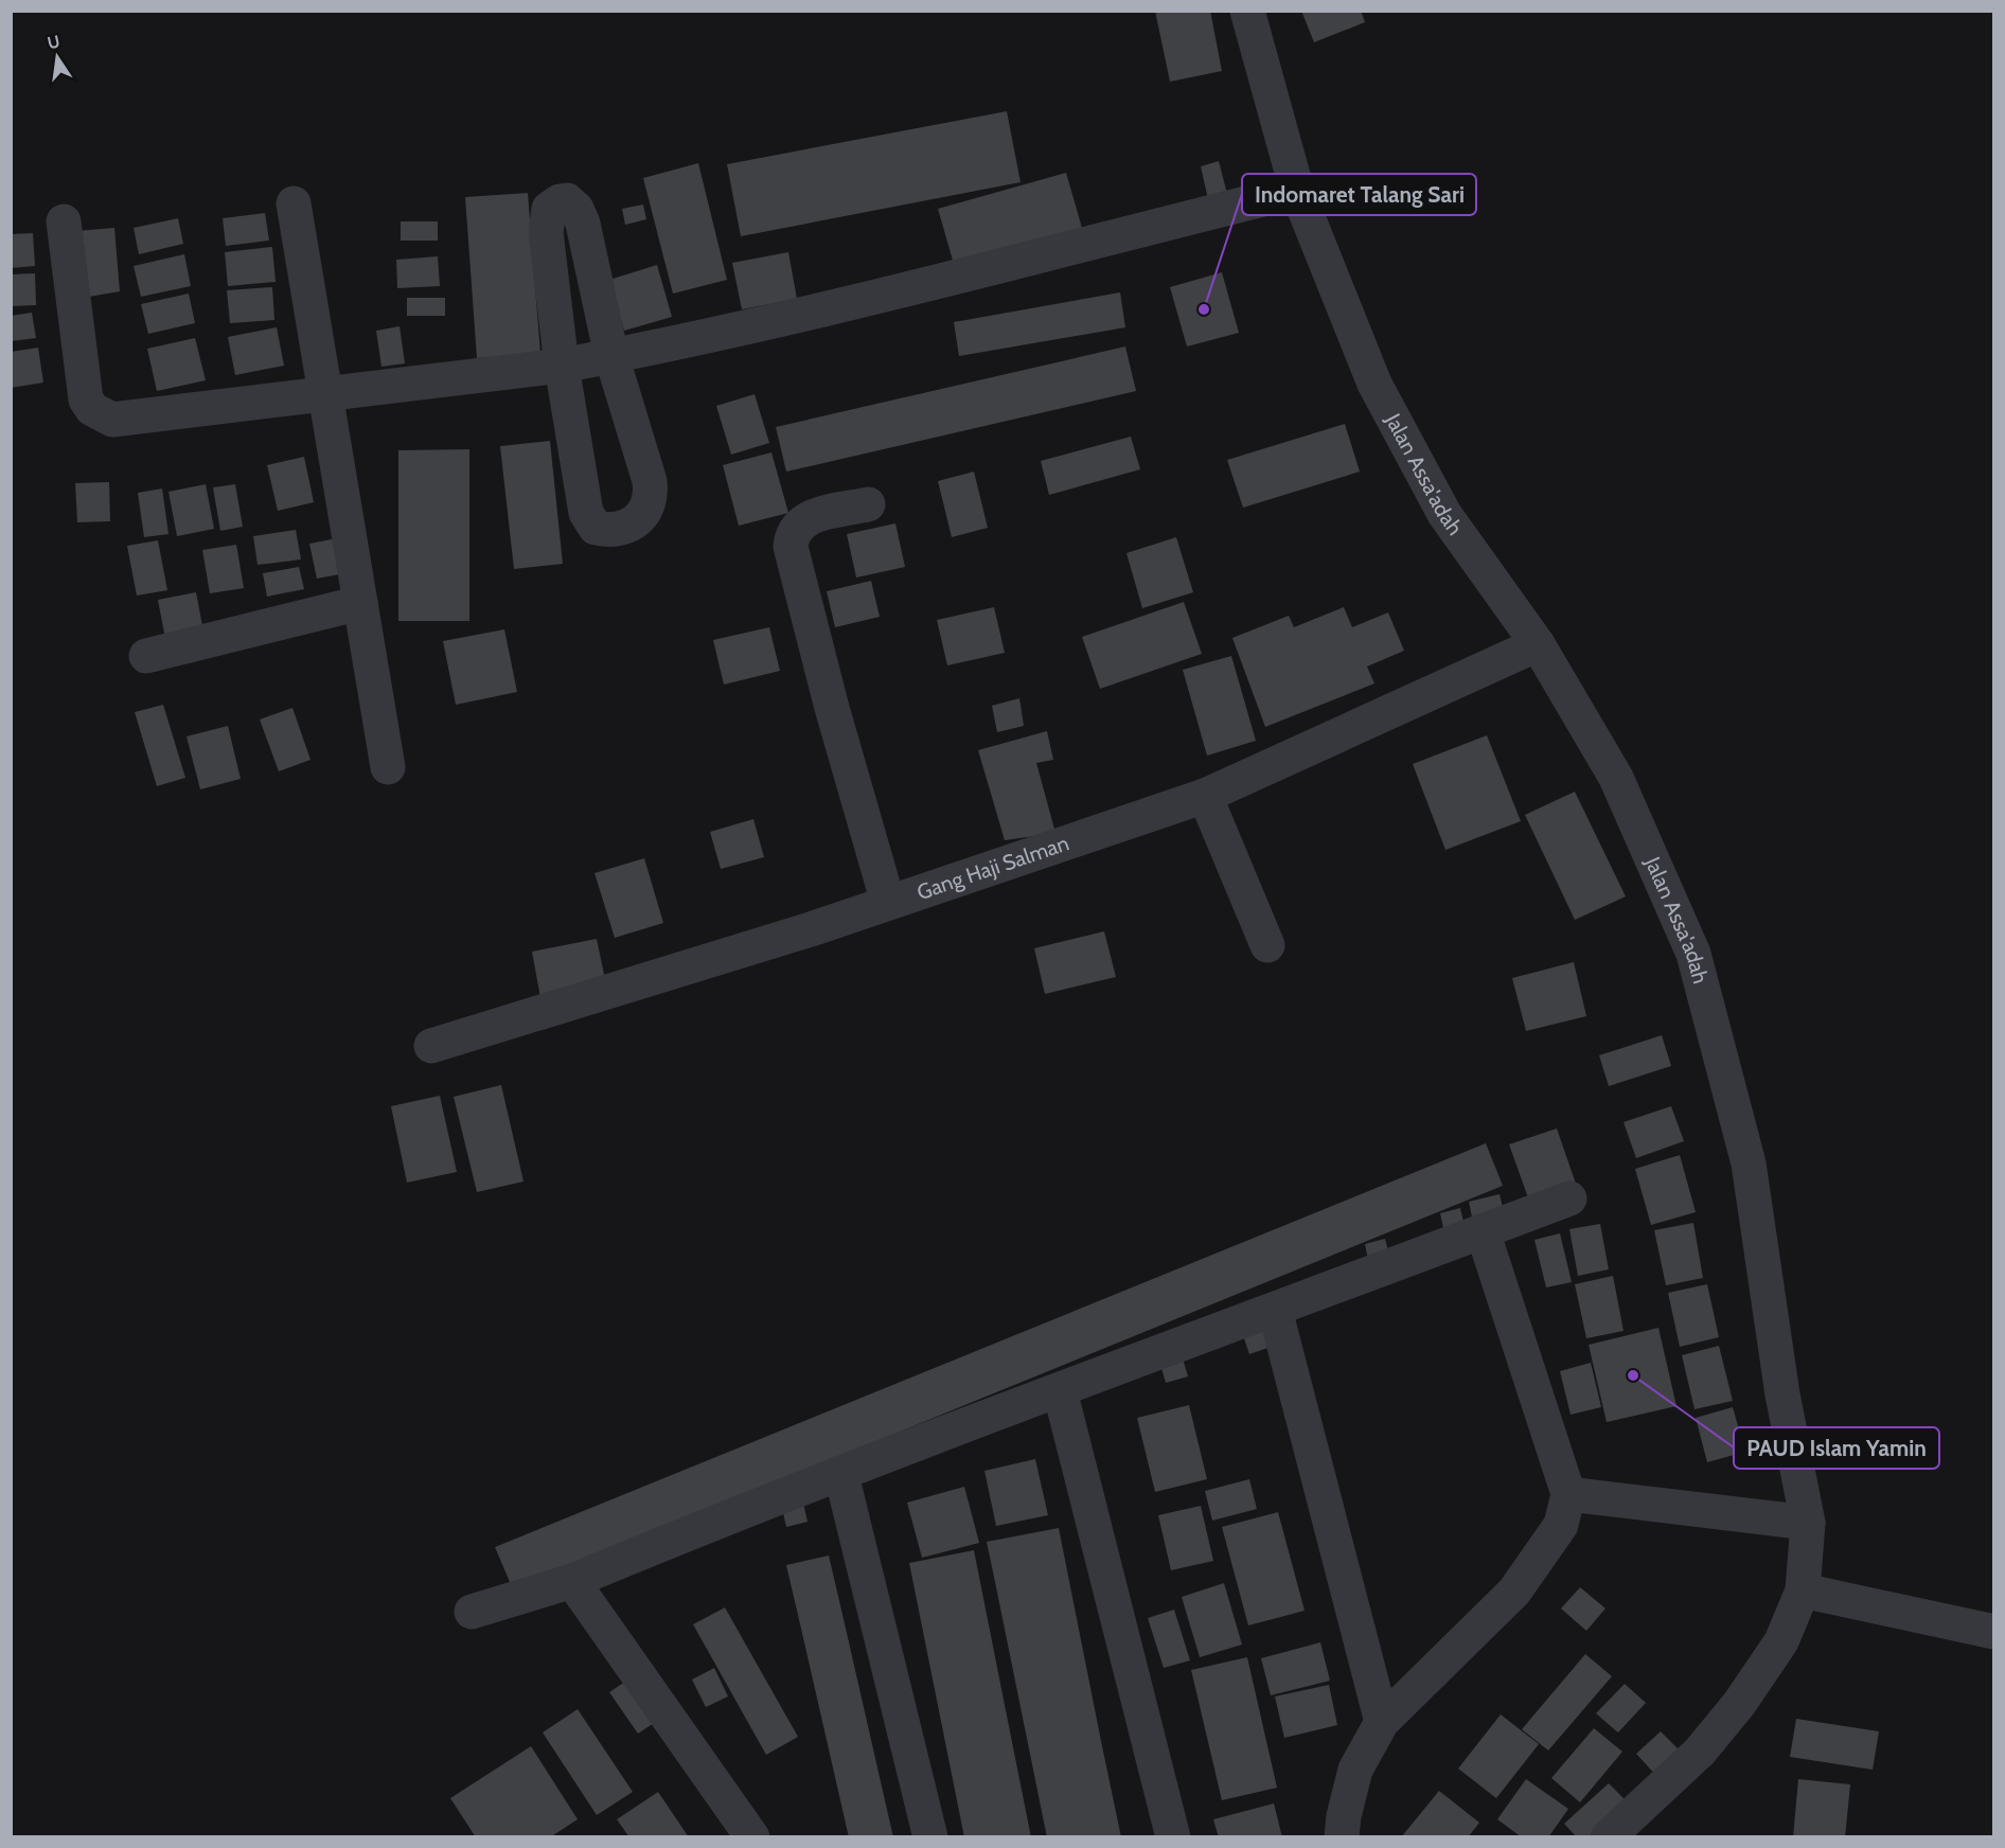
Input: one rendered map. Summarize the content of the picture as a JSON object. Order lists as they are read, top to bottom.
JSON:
{
  "streets": {
    "street": ["Jalan Assa'adah", "Gang Haji Salman"]
  },
  "crossings": [
    ["Jalan Assa'adah", "Gang Haji Salman"]
  ],
  "places": ["Indomaret Talang Sari", "PAUD Islam Yamin"],
  "north": "top"
}
